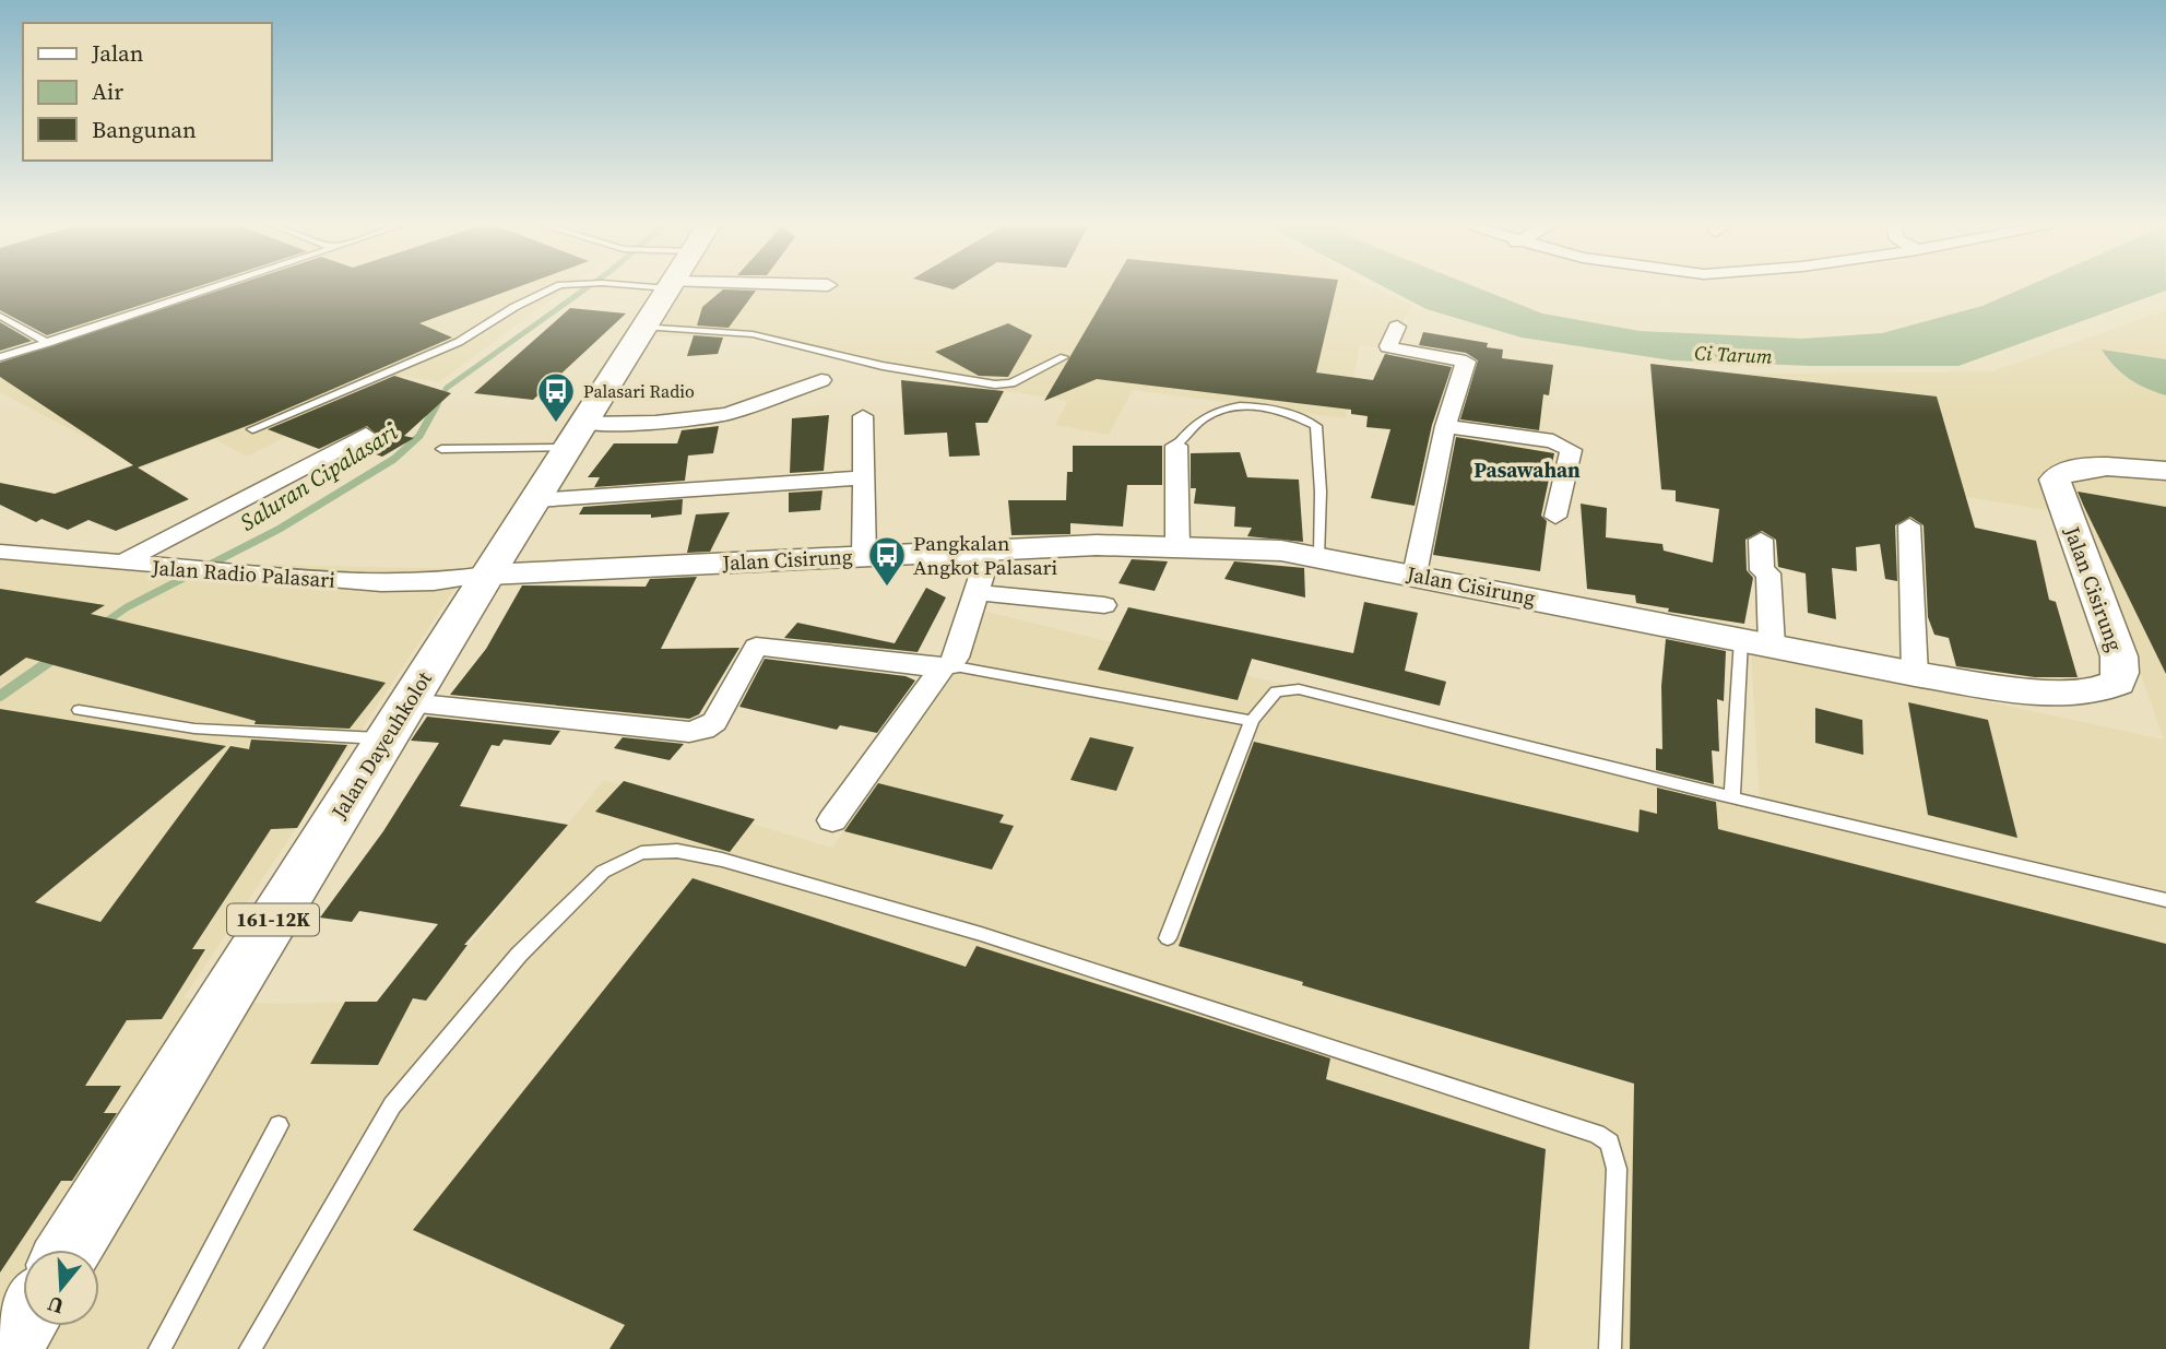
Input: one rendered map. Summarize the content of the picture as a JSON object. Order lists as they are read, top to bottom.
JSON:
{
  "streets": {
    "main road": ["Jalan Cisirung", "Jalan Dayeuhkolot", "161-12K"],
    "street": ["Jalan Radio Palasari"]
  },
  "crossings": [
    ["Jalan Cisirung", "Jalan Radio Palasari"],
    ["Jalan Cisirung", "Jalan Dayeuhkolot"],
    ["Jalan Radio Palasari", "Jalan Dayeuhkolot"]
  ],
  "districts": ["Pasawahan"],
  "water": ["Ci Tarum", "Saluran Cipalasari"],
  "places": {
    "bus stop": ["Palasari Radio", "Pangkalan Angkot Palasari"]
  },
  "legend": ["Jalan", "Air", "Bangunan"],
  "north": "bottom"
}
